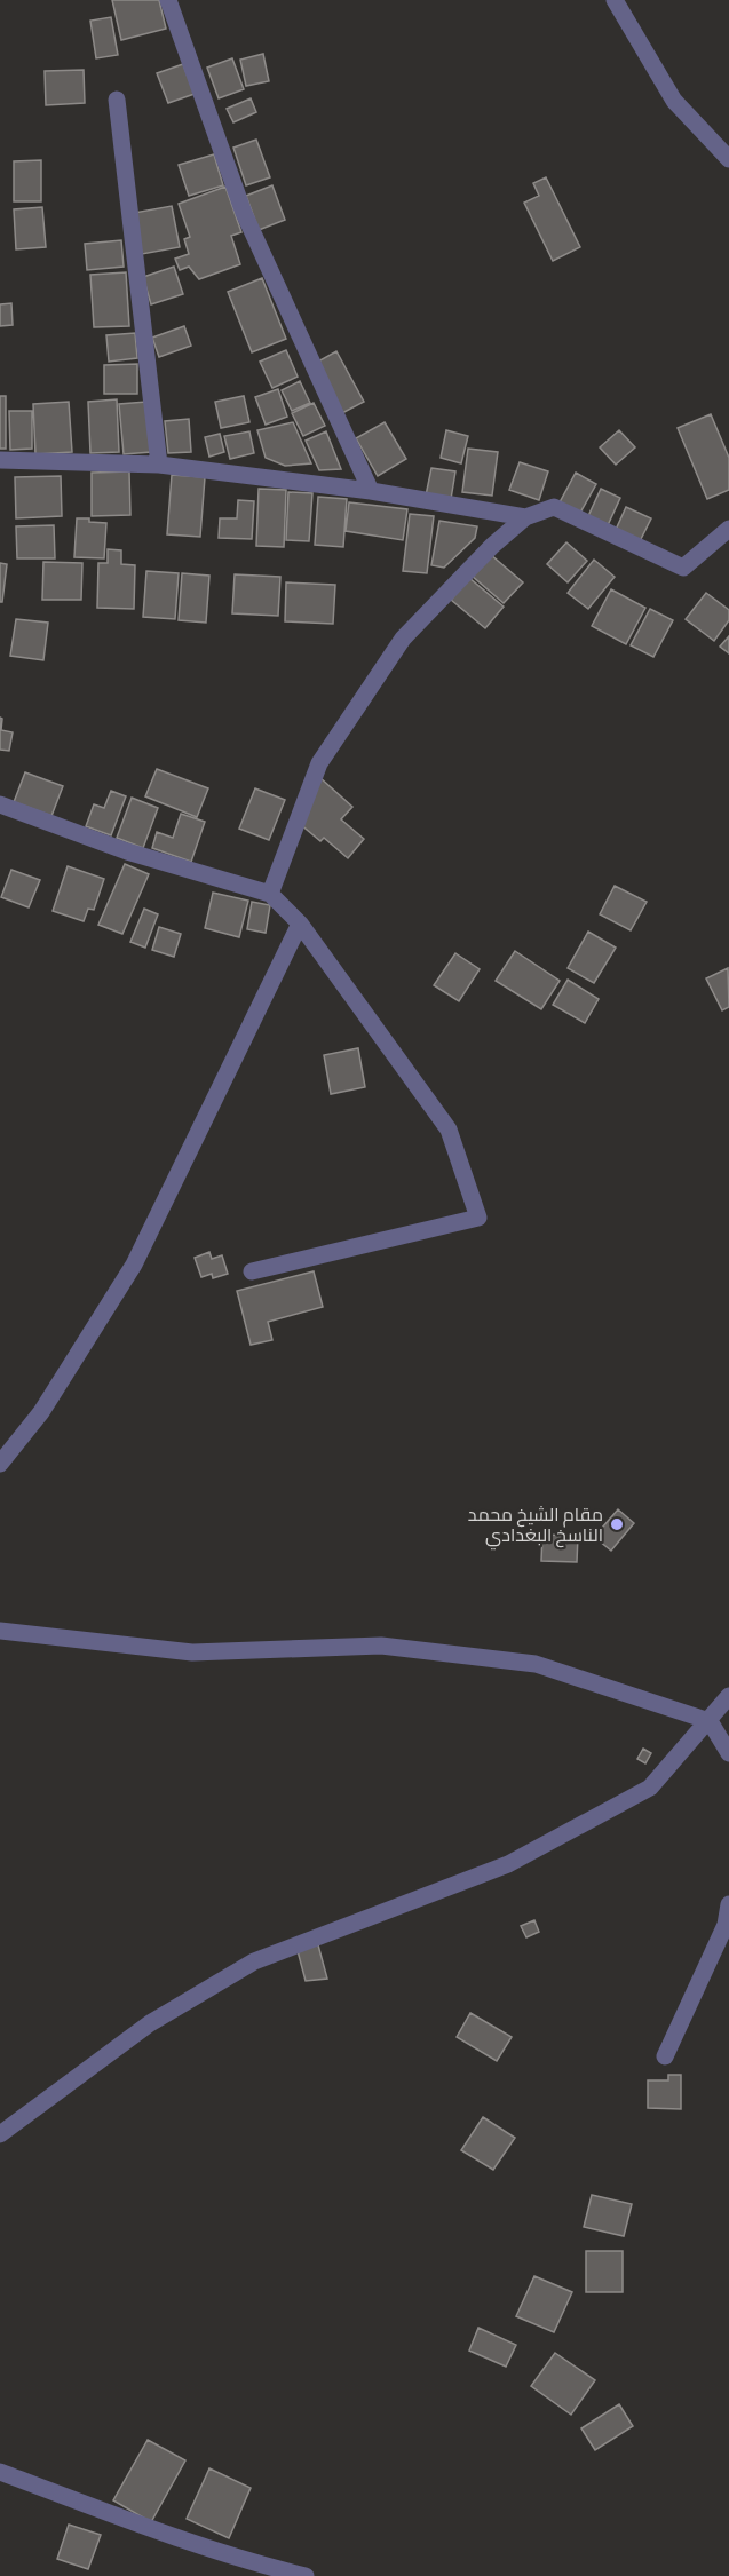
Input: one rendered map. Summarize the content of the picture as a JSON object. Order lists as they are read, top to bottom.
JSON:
{
  "places": ["مقام الشيخ محمد الناسخ البغدادي"]
}
